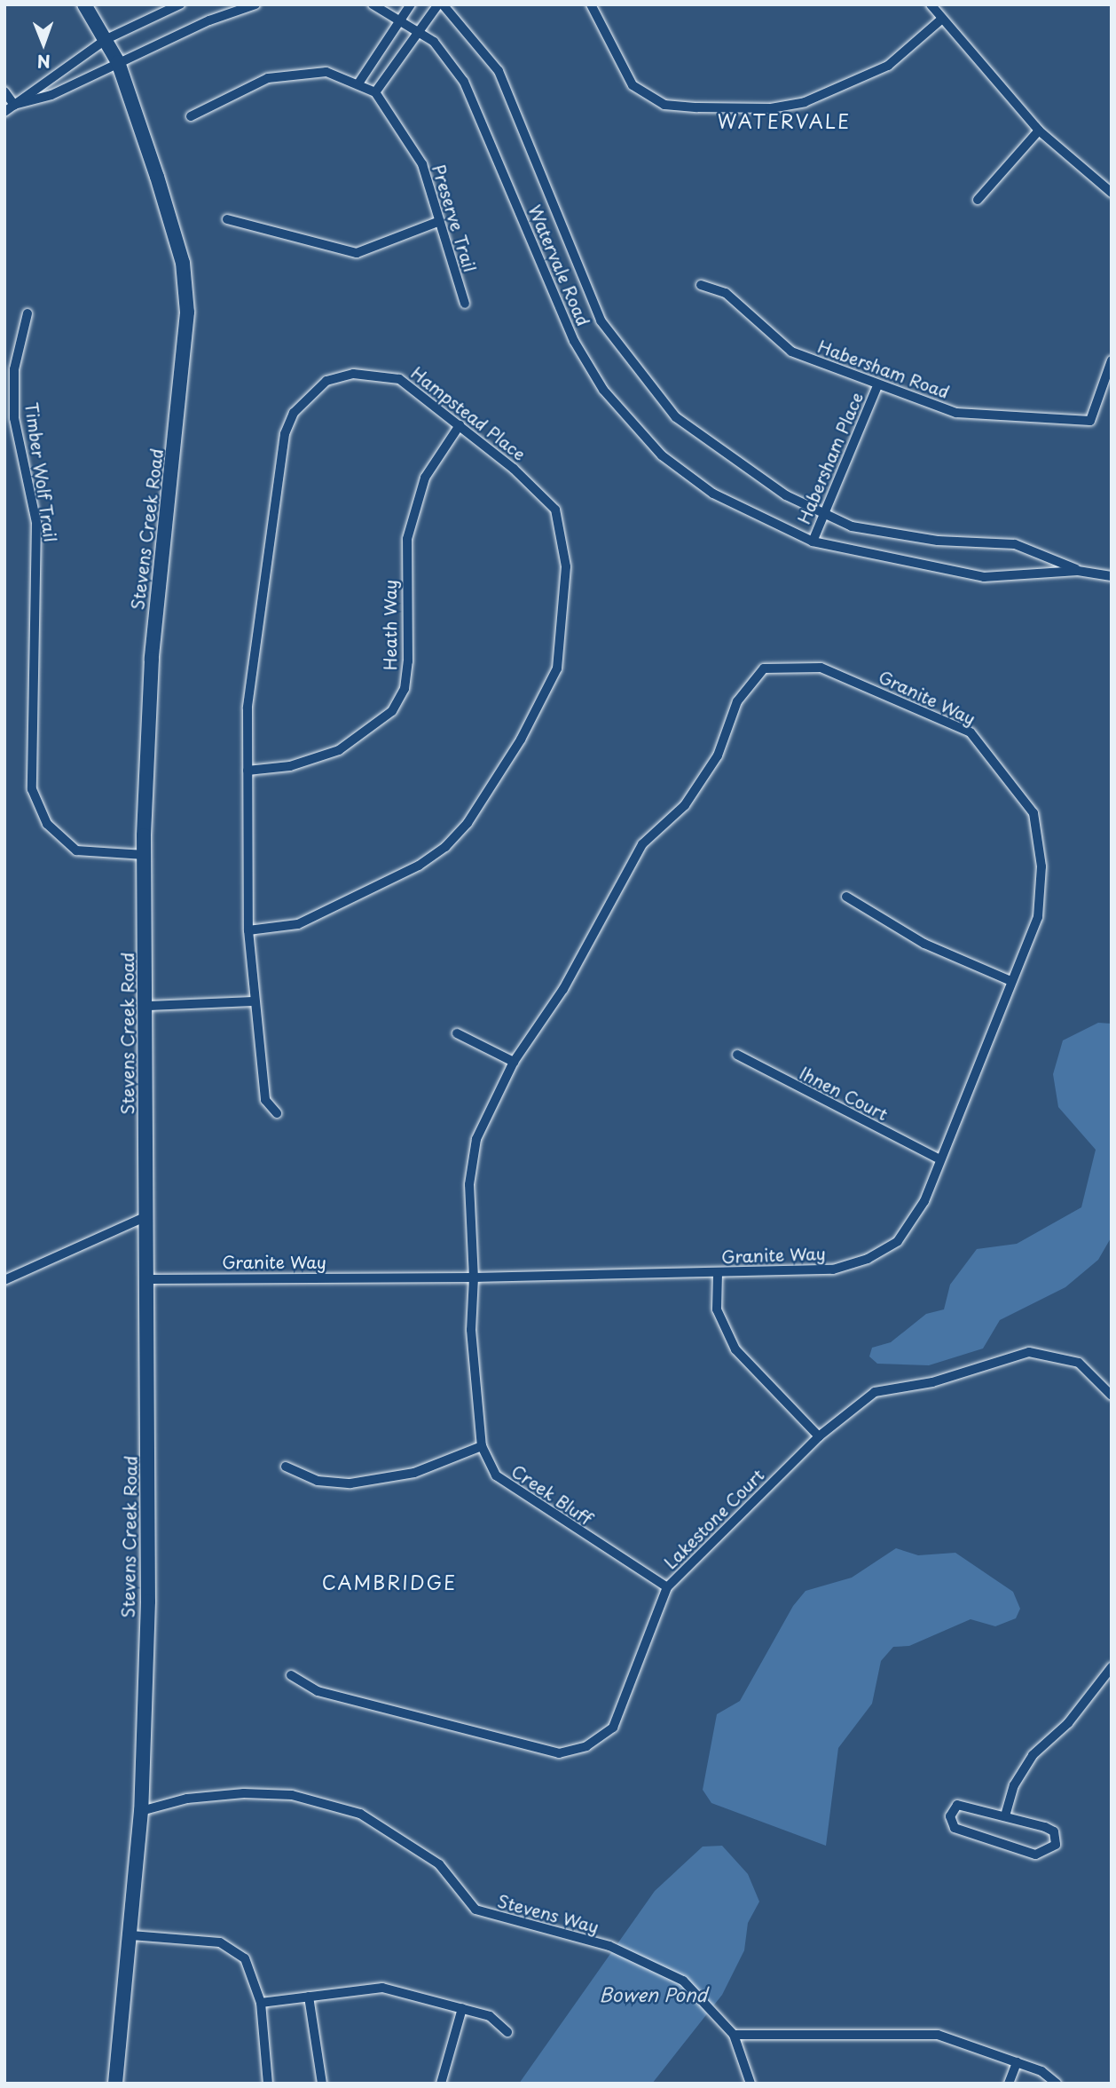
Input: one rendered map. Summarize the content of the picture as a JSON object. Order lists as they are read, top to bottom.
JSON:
{
  "streets": {
    "street": [
      "Preserve Trail",
      "Watervale Road",
      "Habersham Road",
      "Hampstead Place",
      "Habersham Place",
      "Timber Wolf Trail",
      "Stevens Creek Road",
      "Heath Way",
      "Granite Way",
      "Ihnen Court",
      "Creek Bluff",
      "Lakestone Court",
      "Stevens Way"
    ]
  },
  "crossings": [
    ["Watervale Road", "Habersham Place"],
    ["Habersham Road", "Habersham Place"],
    ["Hampstead Place", "Heath Way"],
    ["Timber Wolf Trail", "Stevens Creek Road"],
    ["Stevens Creek Road", "Granite Way"],
    ["Stevens Creek Road", "Stevens Way"],
    ["Granite Way", "Ihnen Court"],
    ["Granite Way", "Creek Bluff"],
    ["Creek Bluff", "Lakestone Court"]
  ],
  "districts": ["WATERVALE", "CAMBRIDGE"],
  "water": ["Bowen Pond"],
  "north": "bottom"
}
